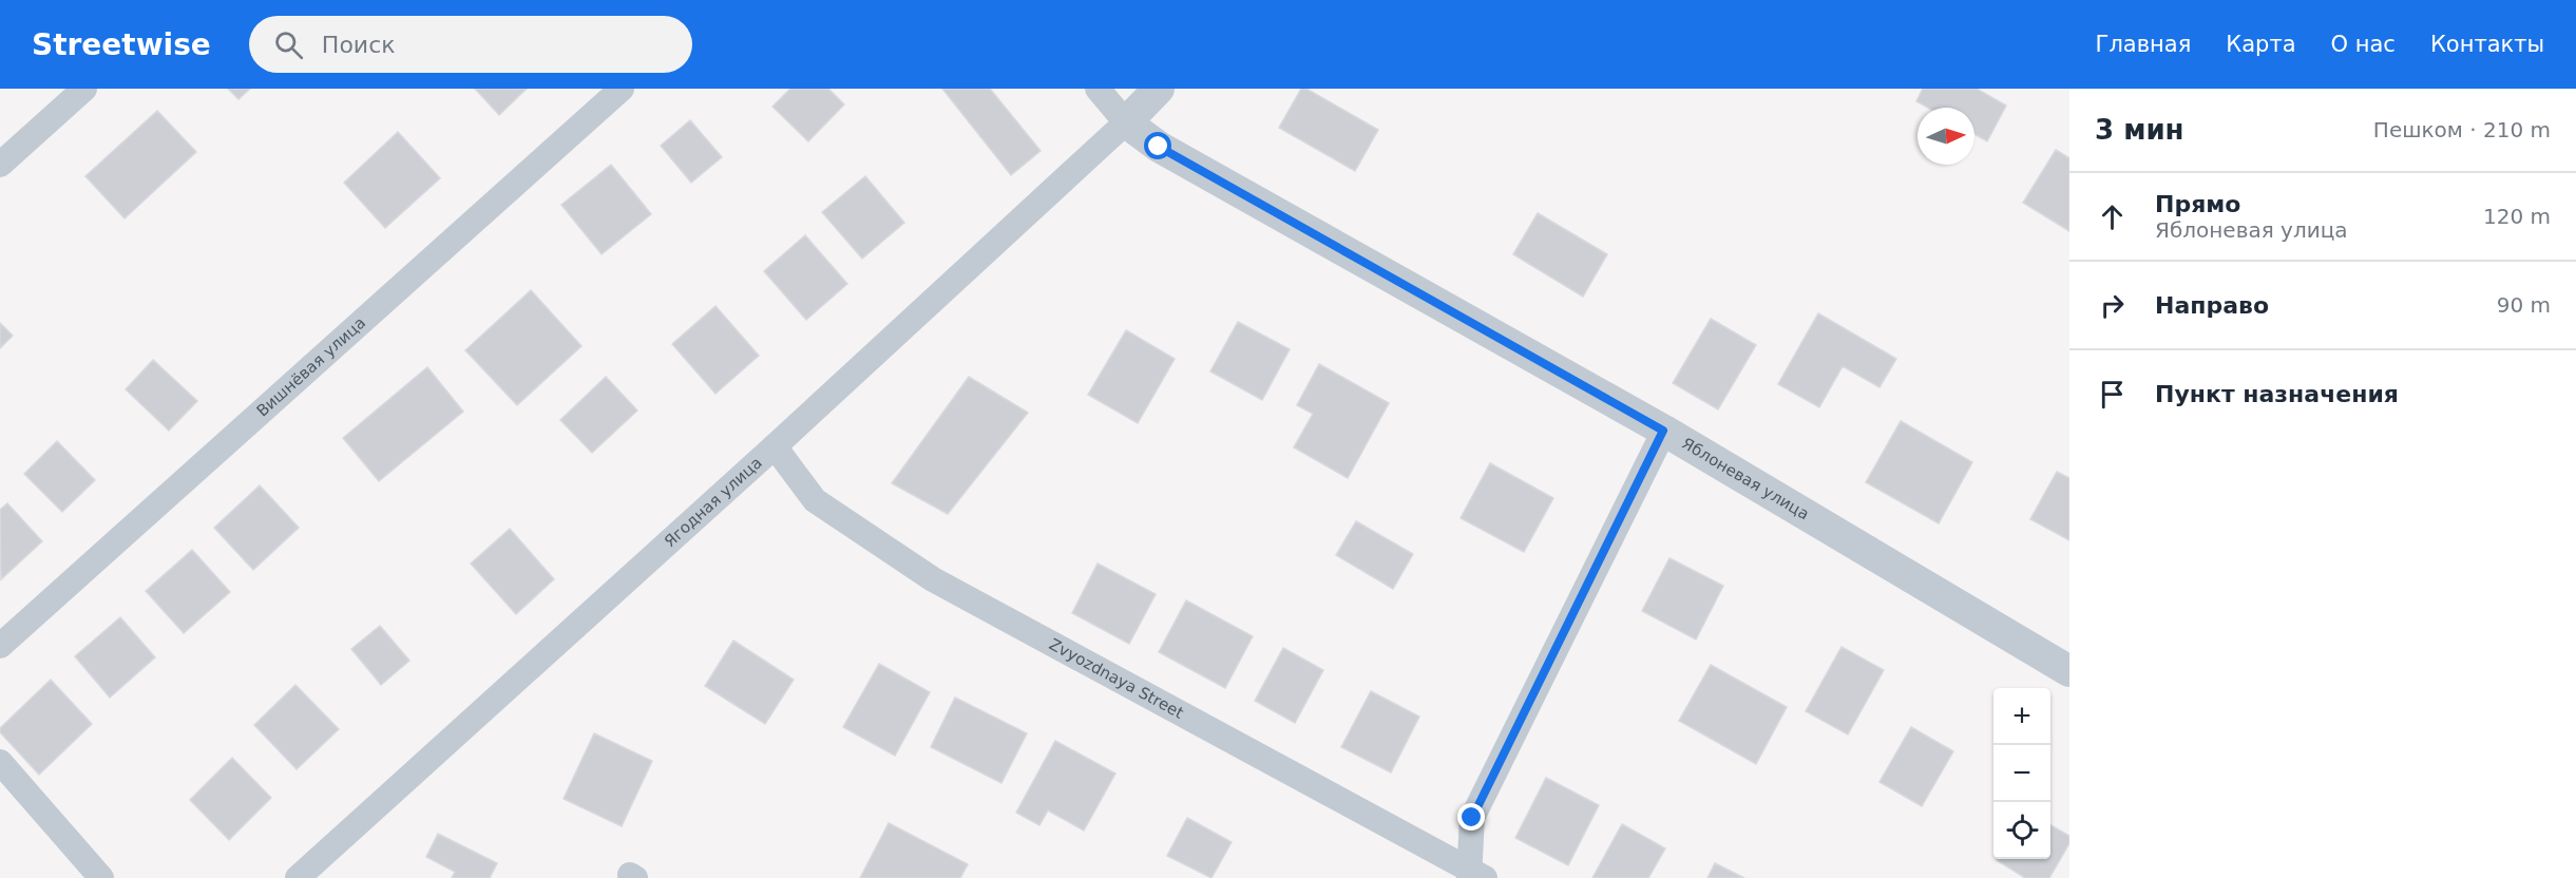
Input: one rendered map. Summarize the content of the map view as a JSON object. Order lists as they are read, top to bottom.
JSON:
{
  "streets": {
    "street": [
      "Вишнёвая улица",
      "Яблоневая улица",
      "Ягодная улица",
      "Zvyozdnaya Street"
    ]
  },
  "crossings": [
    ["Яблоневая улица", "Ягодная улица"],
    ["Ягодная улица", "Zvyozdnaya Street"]
  ],
  "north": "right",
  "page": {
    "header": "Streetwise",
    "search": "Поиск",
    "nav": [
      "Главная",
      "Карта",
      "О нас",
      "Контакты"
    ],
    "heading": ["3 мин", "Пешком · 210 m"],
    "list": [
      ["Прямо", "Яблоневая улица", "120 m"],
      ["Направо", "90 m"],
      "Пункт назначения"
    ],
    "map_buttons": ["+", "−"]
  }
}
